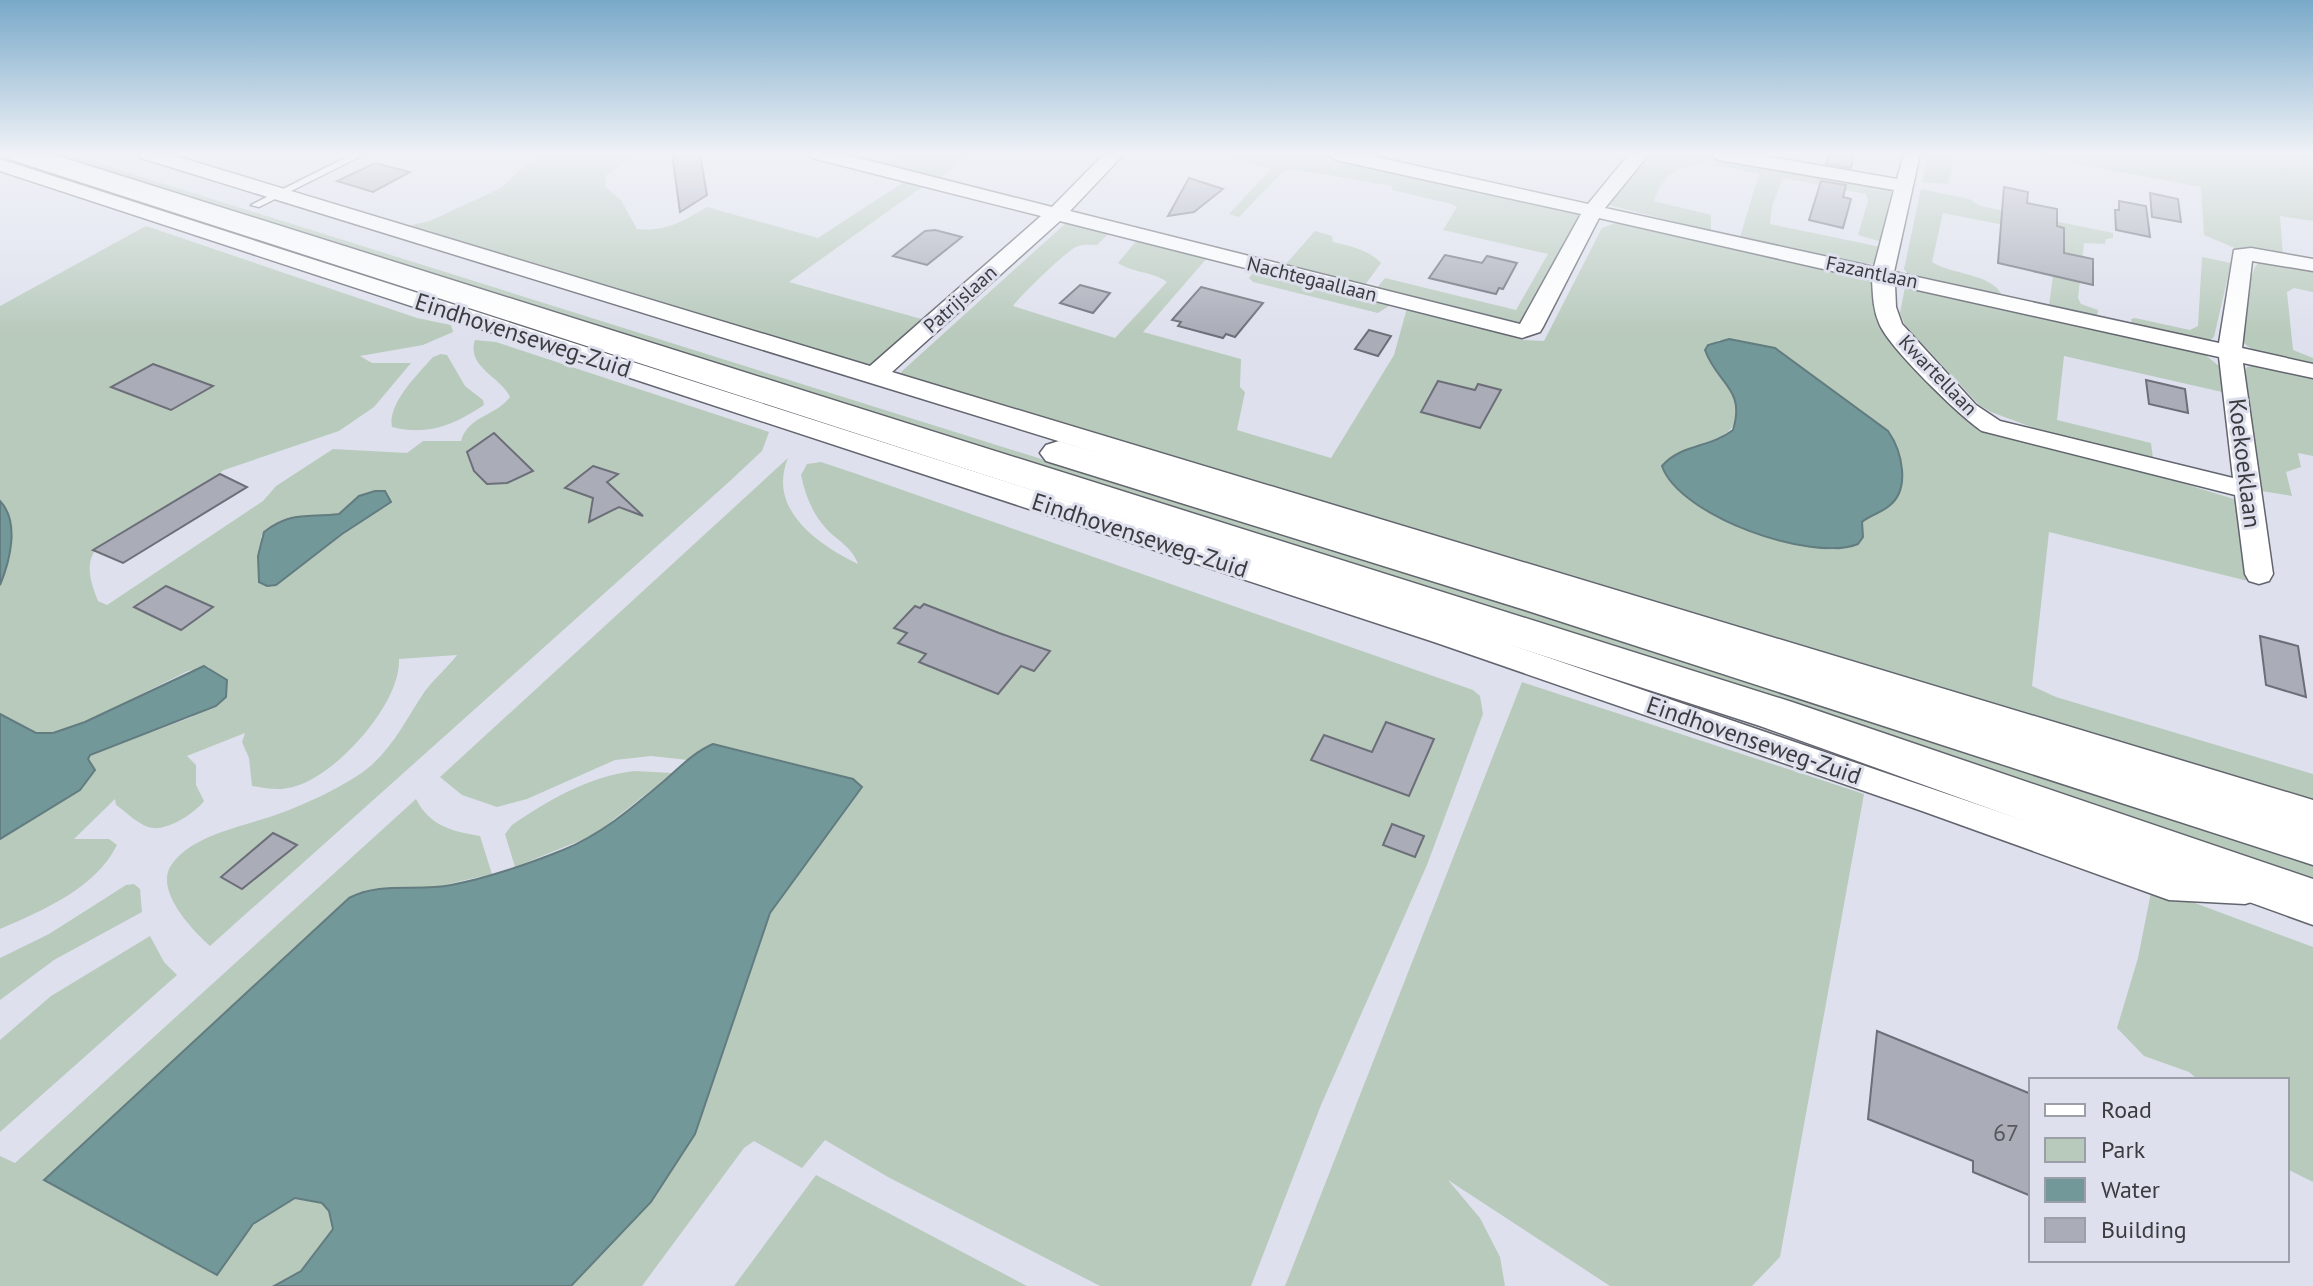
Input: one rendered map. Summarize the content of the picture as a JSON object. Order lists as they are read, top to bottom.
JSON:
{
  "streets": {
    "main road": ["Eindhovenseweg-Zuid"],
    "street": [
      "Fazantlaan",
      "Nachtegaallaan",
      "Patrijslaan",
      "Kwartellaan",
      "Koekoeklaan"
    ]
  },
  "crossings": [
    ["Fazantlaan", "Kwartellaan"],
    ["Fazantlaan", "Koekoeklaan"],
    ["Nachtegaallaan", "Patrijslaan"],
    ["Patrijslaan", "Eindhovenseweg-Zuid"],
    ["Kwartellaan", "Koekoeklaan"]
  ],
  "house_numbers": ["67"],
  "legend": [
    "Road",
    "Park",
    "Water",
    "Building"
  ]
}
